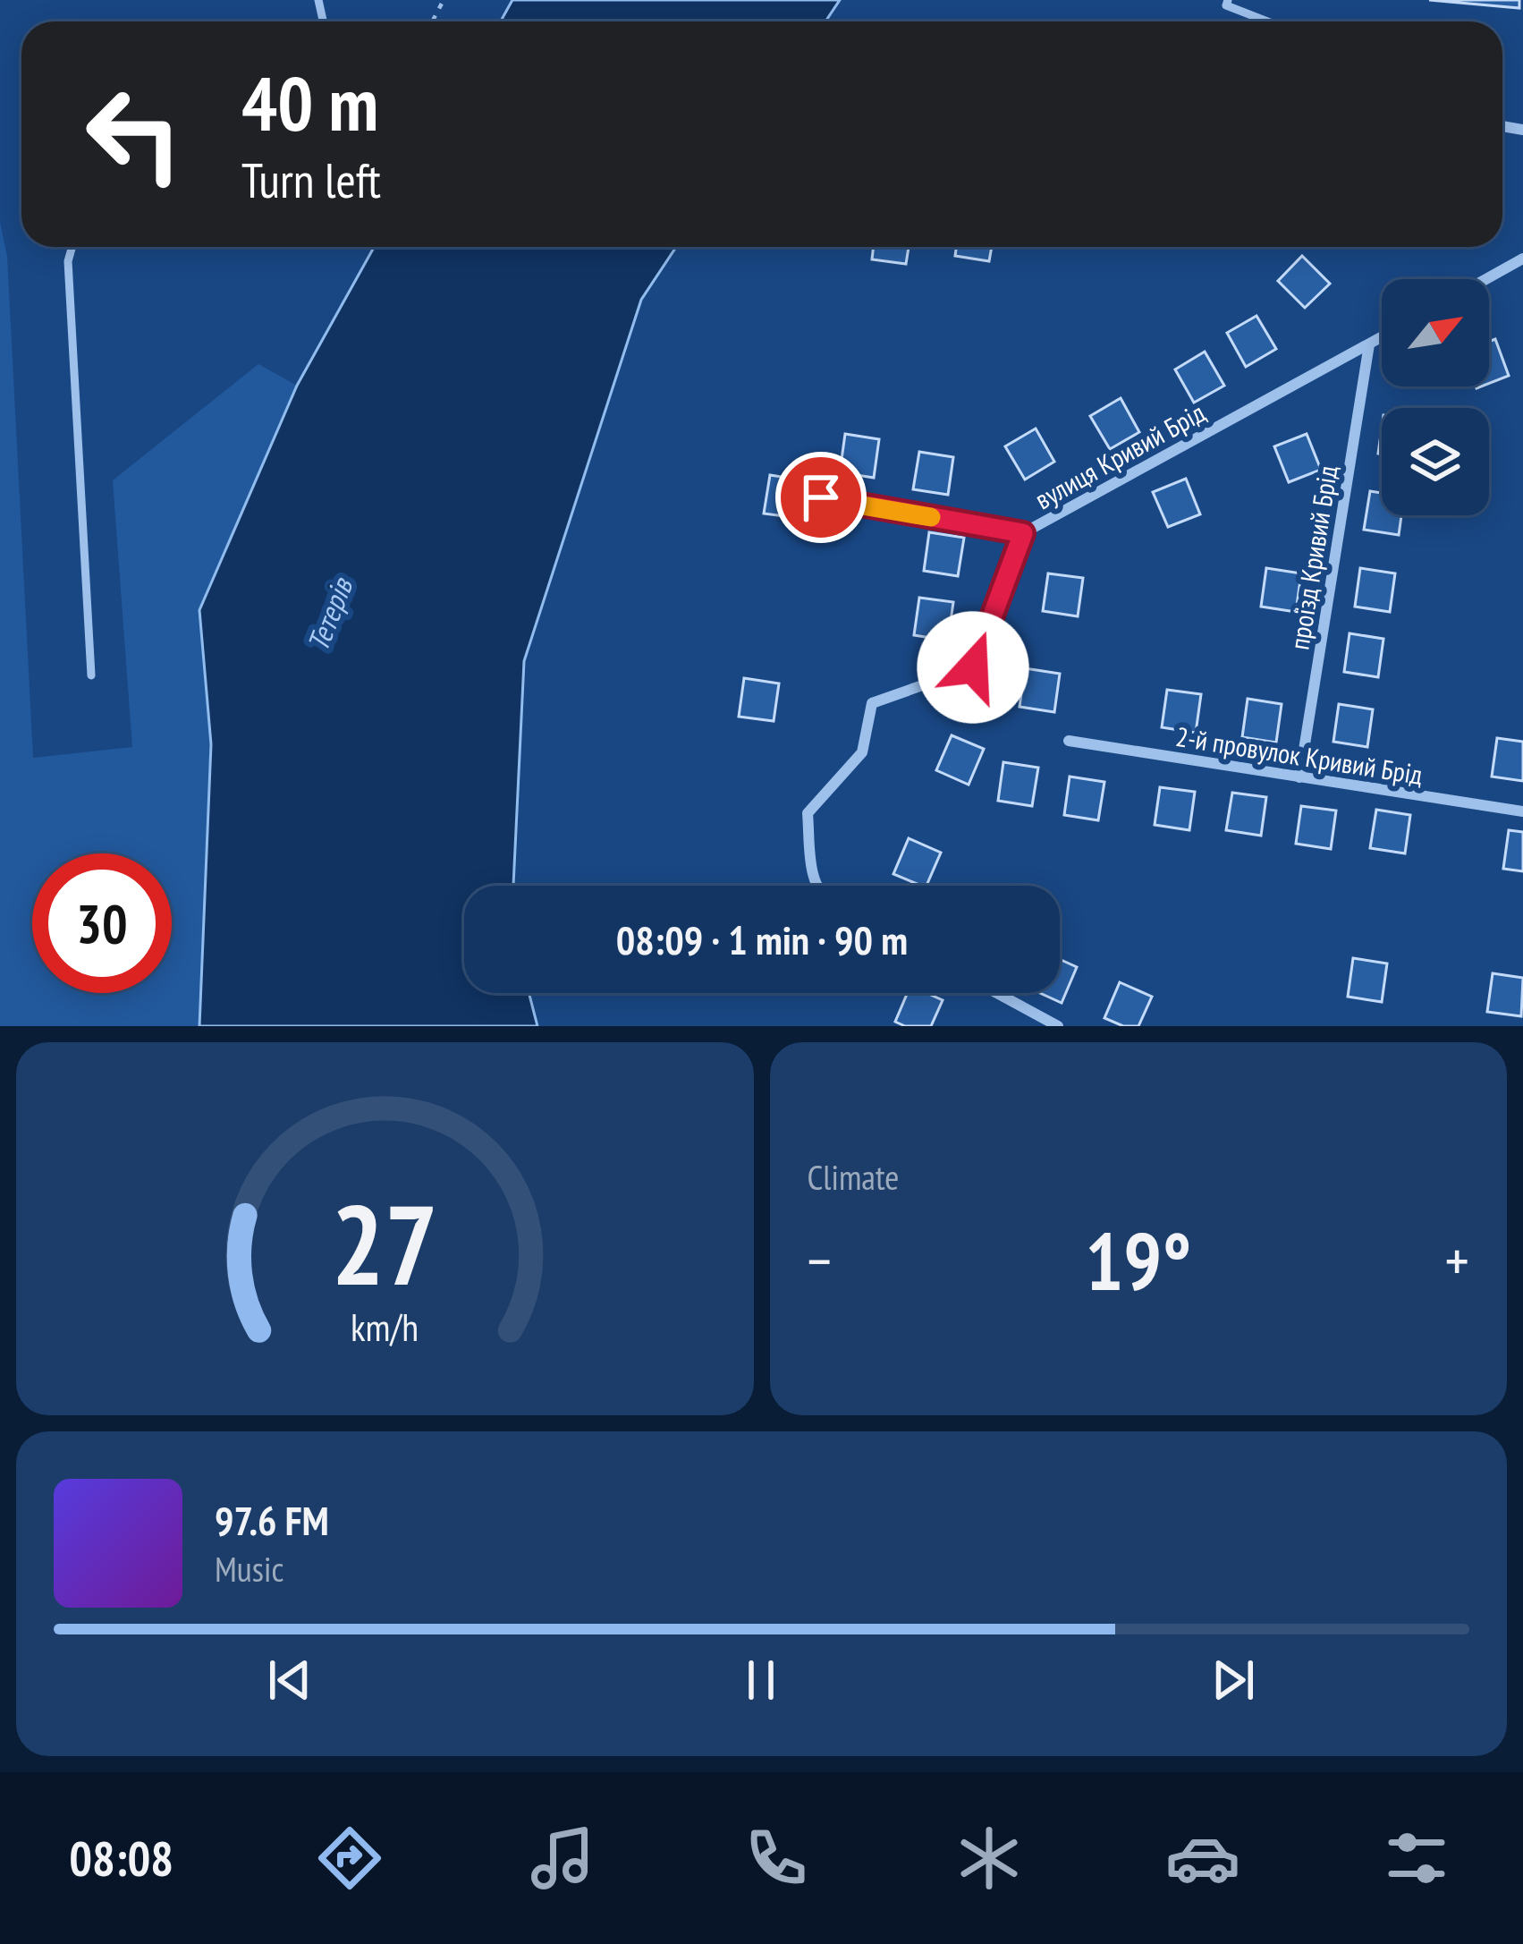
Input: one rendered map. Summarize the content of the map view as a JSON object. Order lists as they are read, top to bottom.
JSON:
{
  "streets": {
    "street": ["вулиця Кривий Брід", "проїзд Кривий Брід", "2-й провулок Кривий Брід"]
  },
  "crossings": [
    ["вулиця Кривий Брід", "проїзд Кривий Брід"],
    ["проїзд Кривий Брід", "2-й провулок Кривий Брід"]
  ],
  "water": ["Тетерів"],
  "north": "top right",
  "page": {
    "turn": ["40 m", "Turn left"],
    "limit": "30",
    "trip": "08:09 · 1 min · 90 m",
    "tile": "Climate",
    "heat": ["−", "19°", "+"],
    "song": ["97.6 FM", "Music"],
    "tabs": "08:08",
    "gauge": ["27", "km/h"]
  }
}
